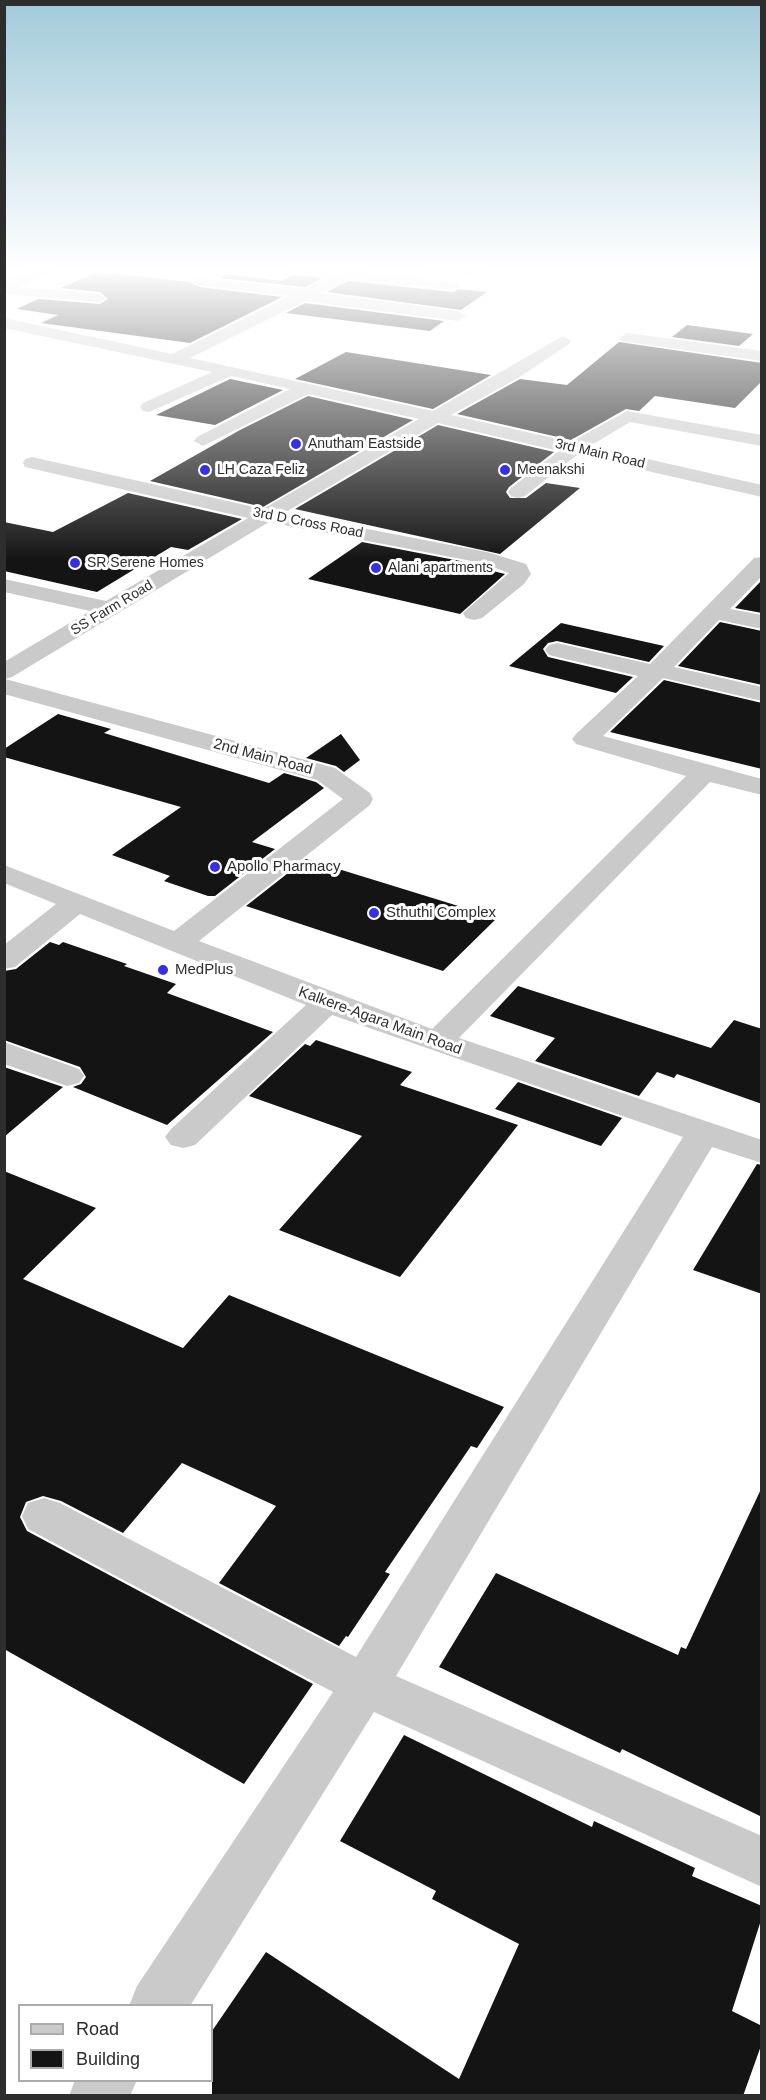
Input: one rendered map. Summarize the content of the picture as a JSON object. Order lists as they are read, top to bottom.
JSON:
{
  "streets": {
    "street": [
      "3rd Main Road",
      "3rd D Cross Road",
      "SS Farm Road",
      "2nd Main Road",
      "Kalkere-Agara Main Road"
    ]
  },
  "crossings": [
    ["3rd Main Road", "SS Farm Road"],
    ["3rd D Cross Road", "SS Farm Road"],
    ["2nd Main Road", "Kalkere-Agara Main Road"]
  ],
  "places": [
    "Anutham Eastside",
    "LH Caza Feliz",
    "Meenakshi",
    "SR Serene Homes",
    "Alani apartments",
    "Apollo Pharmacy",
    "Sthuthi Complex",
    "MedPlus"
  ],
  "legend": ["Road", "Building"]
}
